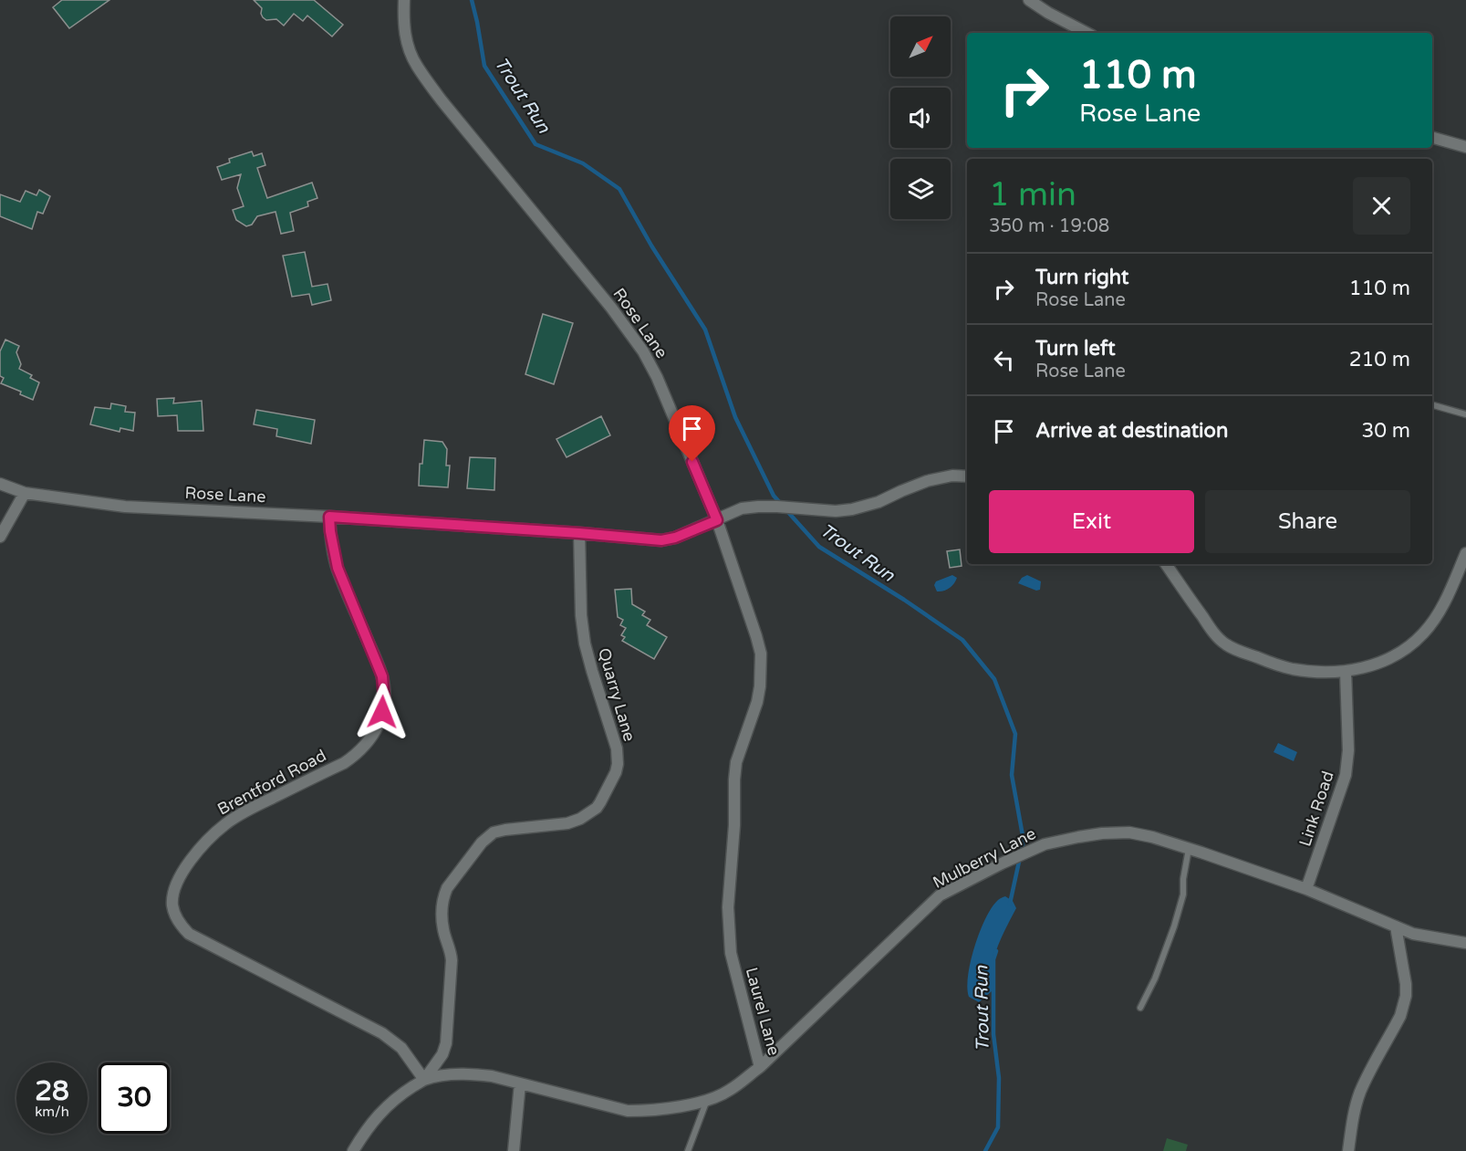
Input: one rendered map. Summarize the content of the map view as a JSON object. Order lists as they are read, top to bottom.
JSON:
{
  "streets": {
    "street": [
      "Rose Lane",
      "Quarry Lane",
      "Brentford Road",
      "Link Road",
      "Mulberry Lane",
      "Laurel Lane"
    ]
  },
  "crossings": [
    ["Rose Lane", "Quarry Lane"],
    ["Rose Lane", "Brentford Road"],
    ["Rose Lane", "Laurel Lane"],
    ["Quarry Lane", "Brentford Road"],
    ["Quarry Lane", "Laurel Lane"],
    ["Brentford Road", "Laurel Lane"],
    ["Link Road", "Mulberry Lane"],
    ["Mulberry Lane", "Laurel Lane"]
  ],
  "water": ["Trout Run"],
  "north": "top right",
  "page": {
    "turn": ["110 m", "Rose Lane"],
    "heading": ["1 min", "350 m · 19:08"],
    "list": [
      {
        "name": "Turn right",
        "note": "Rose Lane",
        "value": "110 m"
      },
      {
        "name": "Turn left",
        "note": "Rose Lane",
        "value": "210 m"
      },
      {
        "name": "Arrive at destination",
        "value": "30 m"
      }
    ],
    "buttons": ["Exit", "Share"],
    "speed": "28 km/h",
    "limit": "30"
  }
}
